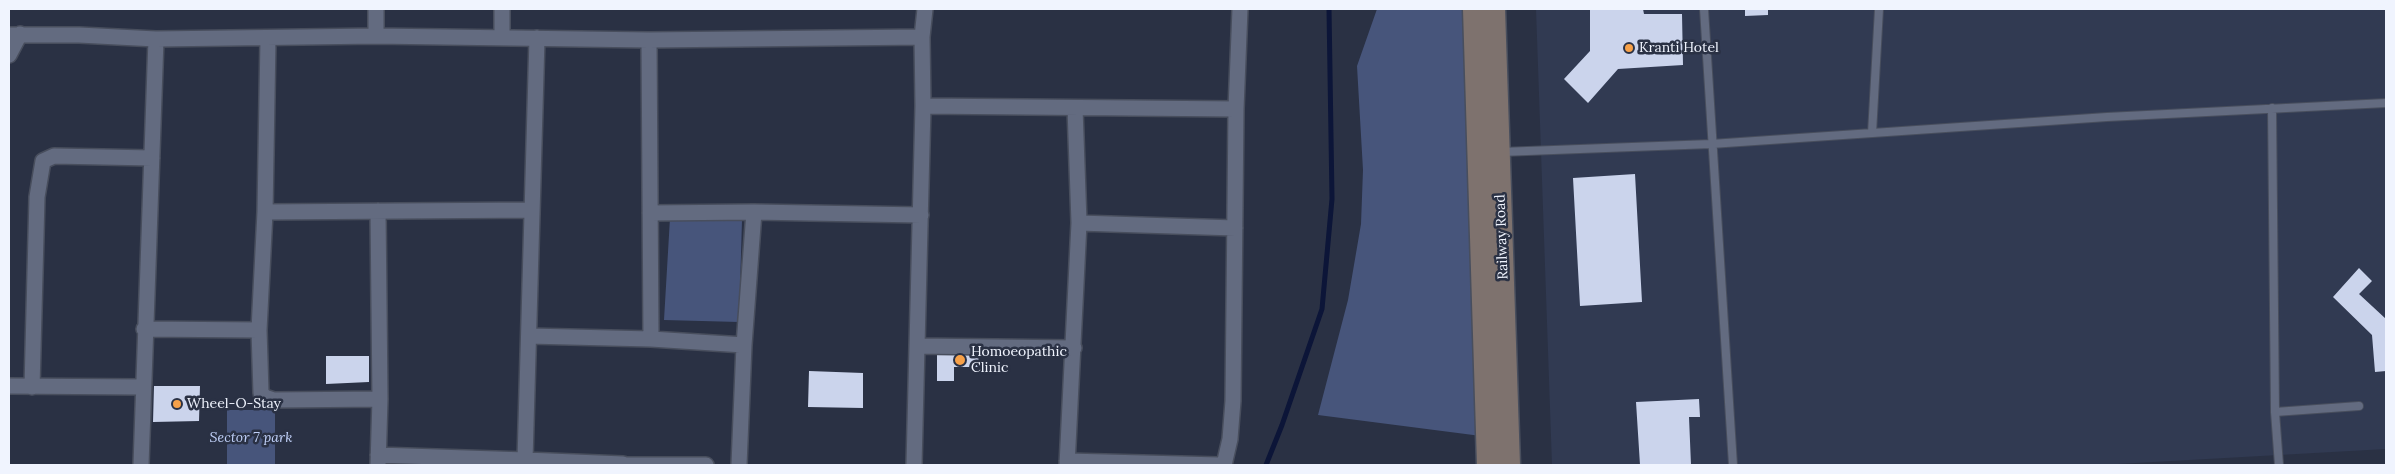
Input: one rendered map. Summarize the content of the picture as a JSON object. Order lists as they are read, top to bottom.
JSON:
{
  "streets": {
    "main road": ["Railway Road"]
  },
  "parks": ["Sector 7 park"],
  "places": ["Kranti Hotel", "Homoeopathic Clinic", "Wheel-O-Stay"]
}
